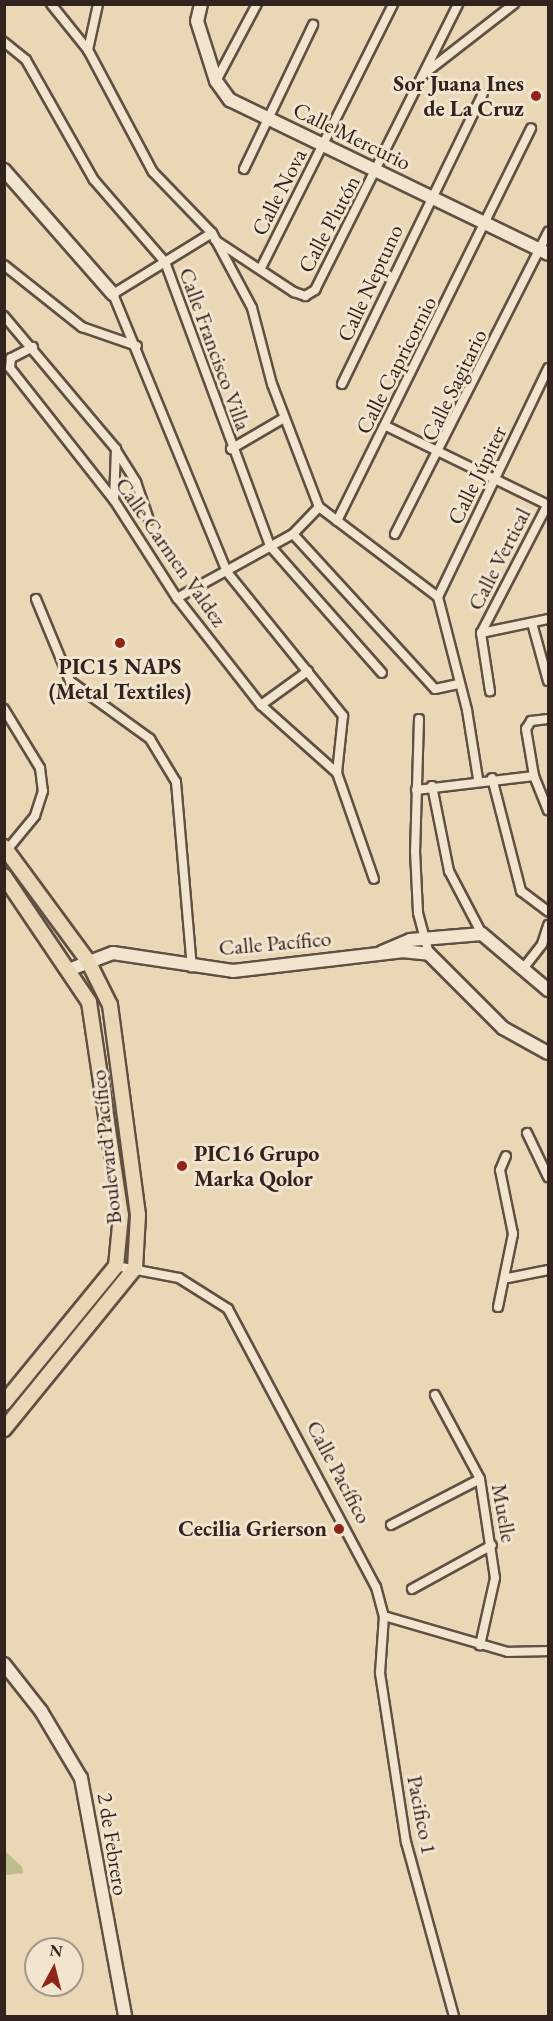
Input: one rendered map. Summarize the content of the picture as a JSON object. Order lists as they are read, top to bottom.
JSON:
{
  "streets": {
    "main road": [
      "Calle Mercurio",
      "Calle Pacífico",
      "Boulevard Pacífico",
      "2 de Febrero"
    ],
    "street": [
      "Calle Nova",
      "Calle Plutón",
      "Calle Neptuno",
      "Calle Francisco Villa",
      "Calle Capricornio",
      "Calle Sagitario",
      "Calle Júpiter",
      "Calle Carmen Valdez",
      "Calle Vertical",
      "Muelle",
      "Pacifico 1"
    ]
  },
  "crossings": [
    ["Calle Mercurio", "Calle Nova"],
    ["Calle Mercurio", "Calle Plutón"],
    ["Calle Mercurio", "Calle Neptuno"],
    ["Calle Mercurio", "Calle Capricornio"],
    ["Calle Mercurio", "Calle Sagitario"],
    ["Calle Nova", "Calle Plutón"],
    ["Calle Pacífico", "Boulevard Pacífico"],
    ["Calle Pacífico", "Pacifico 1"]
  ],
  "places": [
    "Sor Juana Ines de La Cruz",
    "PIC15 NAPS (Metal Textiles)",
    "PIC16 Grupo Marka Qolor",
    "Cecilia Grierson"
  ],
  "north": "top"
}
